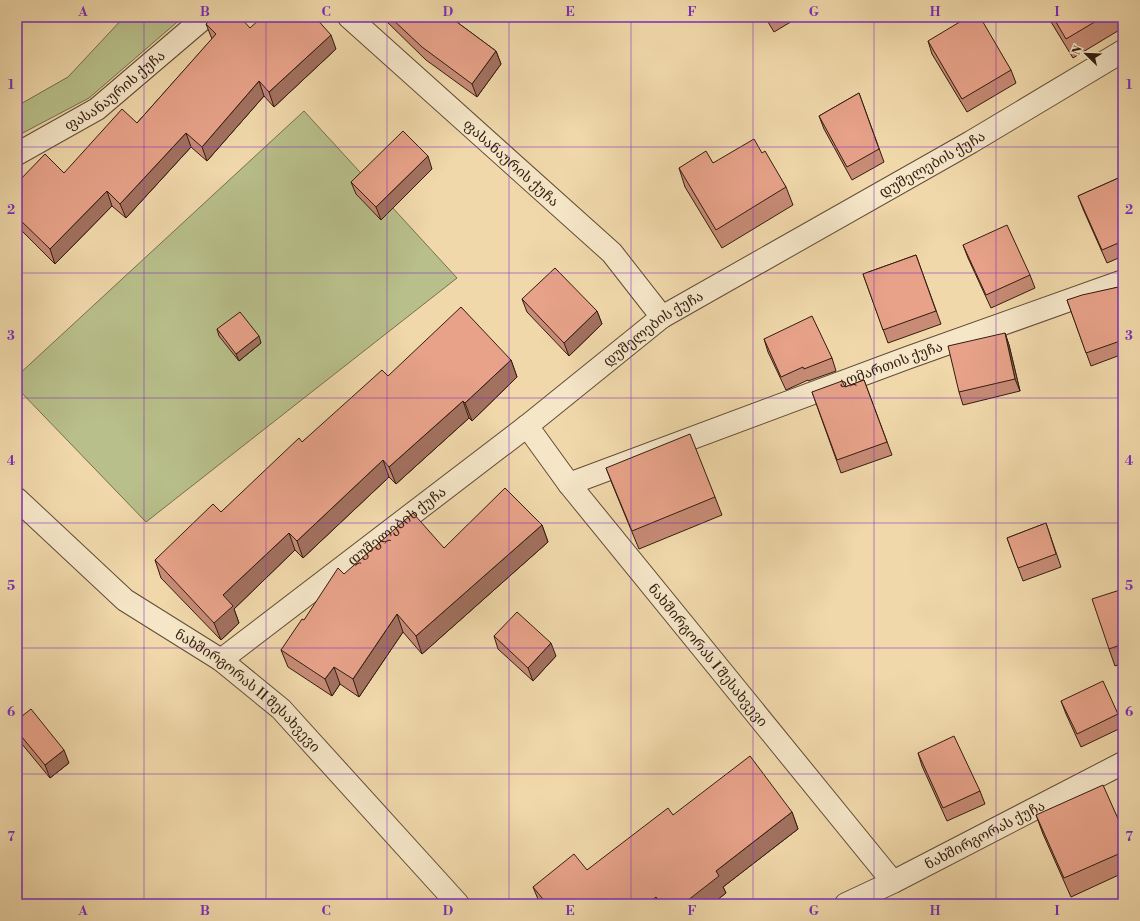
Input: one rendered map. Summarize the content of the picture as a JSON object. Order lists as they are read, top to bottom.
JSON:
{
  "streets": {
    "street": [
      "ფასანაურის ქუჩა",
      "დუშელების ქუჩა",
      "აღმართის ქუჩა",
      "ნახშირგორას I შესახვევი",
      "ნახშირგორას II შესახვევი",
      "ნახშირგორას ქუჩა"
    ]
  },
  "crossings": [
    ["ფასანაურის ქუჩა", "დუშელების ქუჩა"],
    ["დუშელების ქუჩა", "ნახშირგორას I შესახვევი"],
    ["დუშელების ქუჩა", "ნახშირგორას II შესახვევი"],
    ["აღმართის ქუჩა", "ნახშირგორას I შესახვევი"],
    ["ნახშირგორას I შესახვევი", "ნახშირგორას ქუჩა"]
  ],
  "north": "top left",
  "grid": {
    "columns": [
      "A",
      "B",
      "C",
      "D",
      "E",
      "F",
      "G",
      "H",
      "I"
    ],
    "rows": [
      "1",
      "2",
      "3",
      "4",
      "5",
      "6",
      "7"
    ]
  }
}
